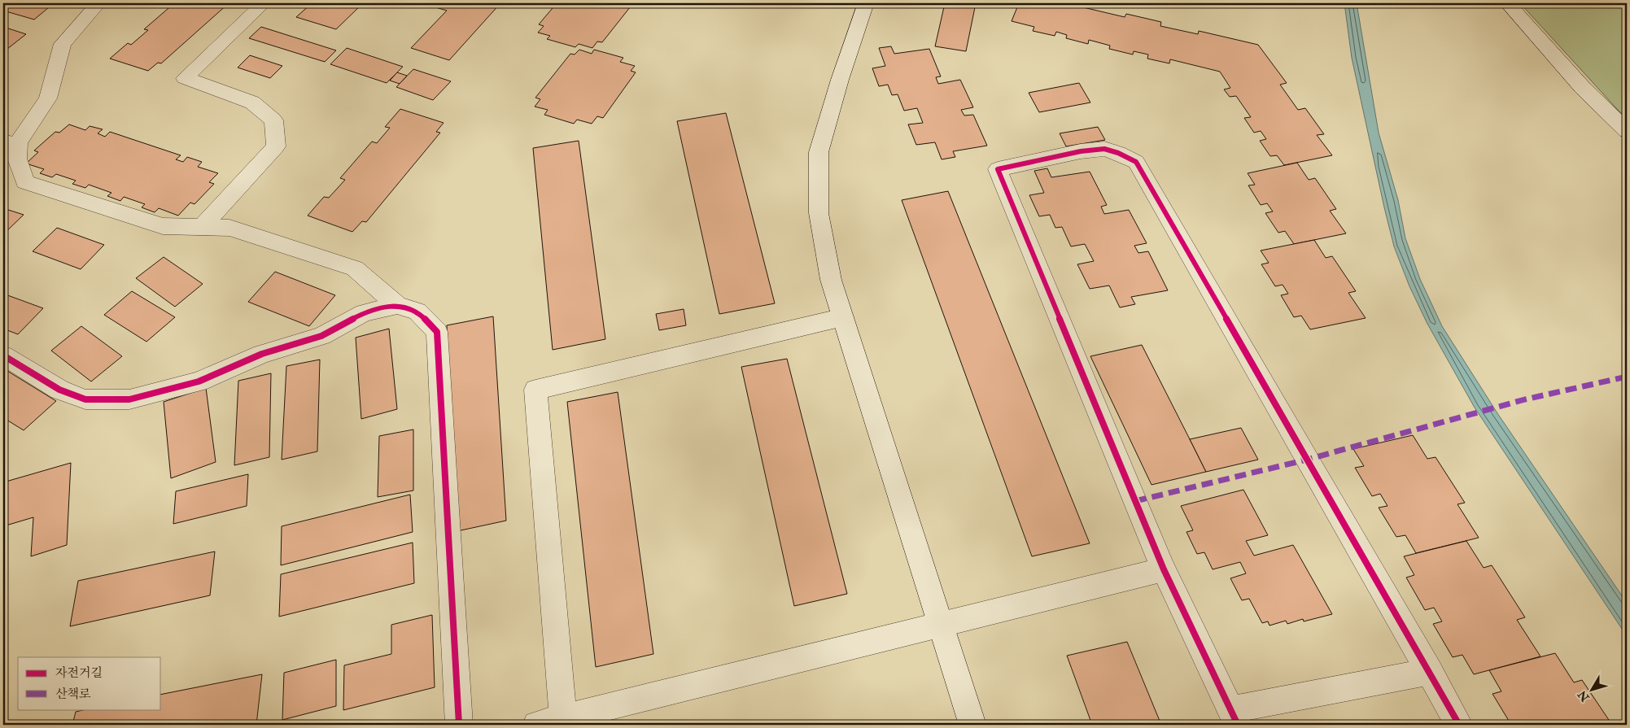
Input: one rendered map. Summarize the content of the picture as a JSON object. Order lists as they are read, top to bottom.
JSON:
{
  "legend": ["자전거길", "산책로"],
  "north": "bottom left"
}
